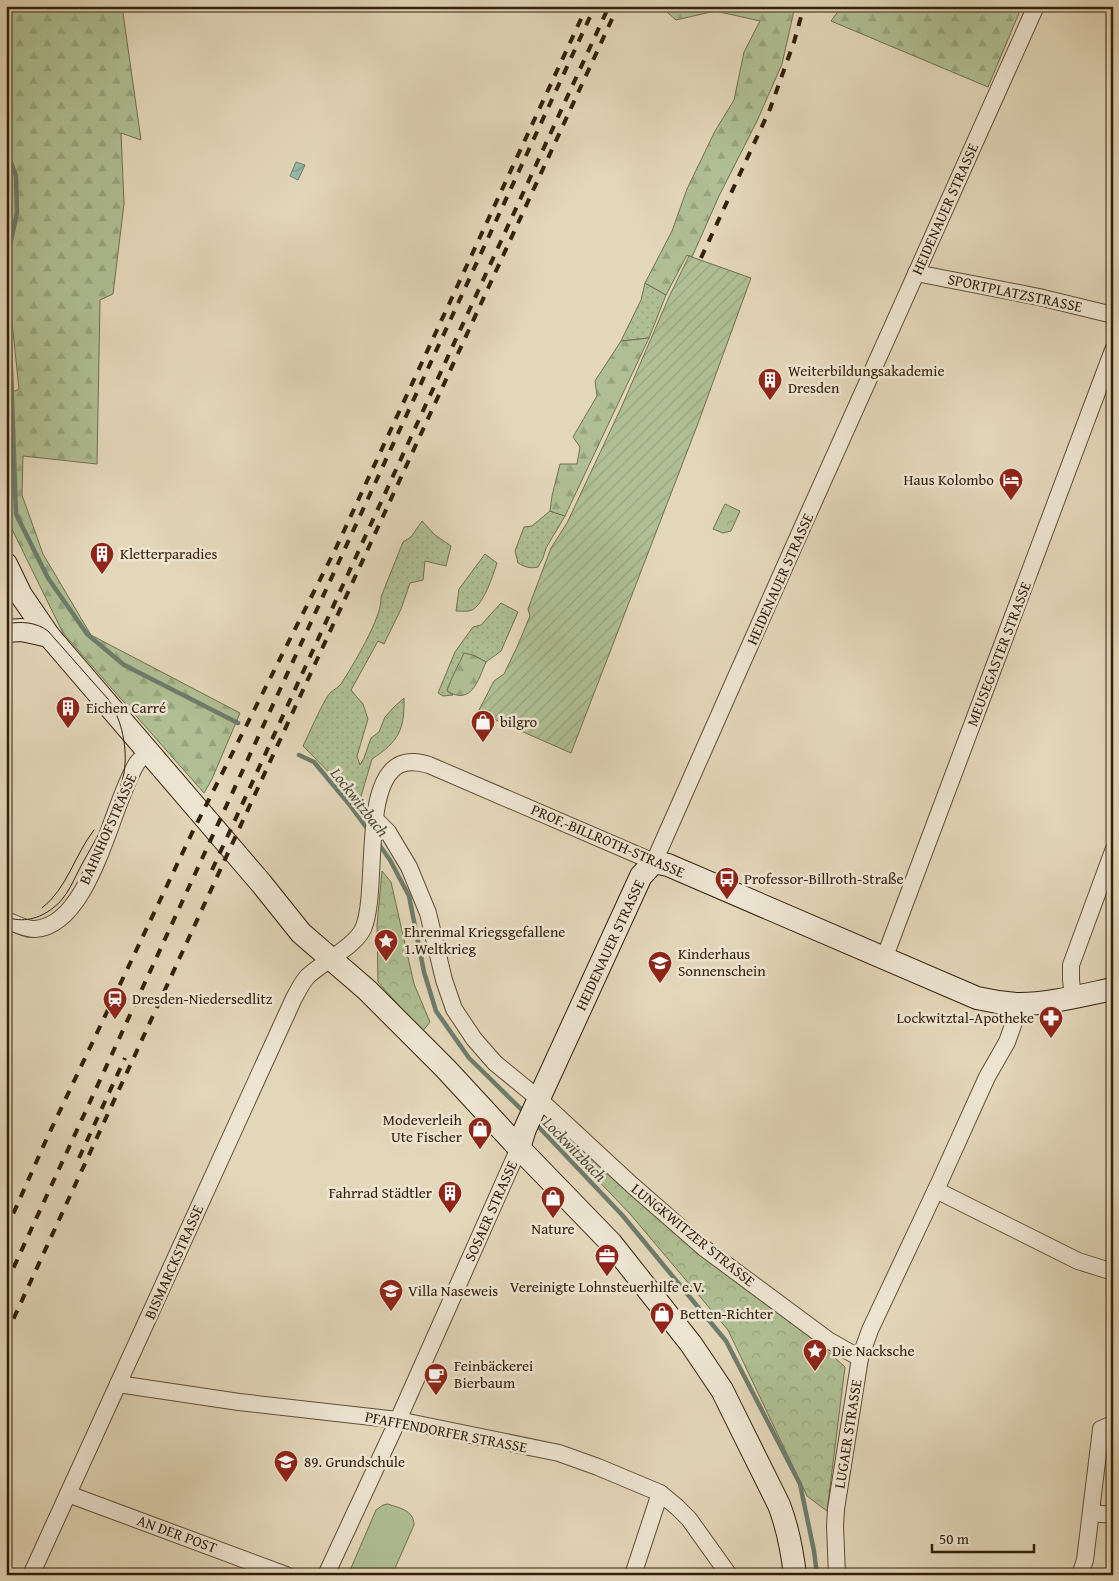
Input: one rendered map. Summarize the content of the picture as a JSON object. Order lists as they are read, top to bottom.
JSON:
{
  "streets": {
    "street": [
      "HEIDENAUER STRASSE",
      "SPORTPLATZSTRASSE",
      "MEUSEGASTER STRASSE",
      "BAHNHOFSTRASSE",
      "PROF.-BILLROTH-STRASSE",
      "SOSAER STRASSE",
      "LUNGKWITZER STRASSE",
      "BISMARCKSTRASSE",
      "PFAFFENDORFER STRASSE",
      "LUGAER STRASSE",
      "AN DER POST"
    ]
  },
  "crossings": [
    ["HEIDENAUER STRASSE", "SPORTPLATZSTRASSE"],
    ["HEIDENAUER STRASSE", "PROF.-BILLROTH-STRASSE"],
    ["HEIDENAUER STRASSE", "SOSAER STRASSE"],
    ["HEIDENAUER STRASSE", "LUNGKWITZER STRASSE"],
    ["MEUSEGASTER STRASSE", "PROF.-BILLROTH-STRASSE"],
    ["PROF.-BILLROTH-STRASSE", "LUNGKWITZER STRASSE"],
    ["PROF.-BILLROTH-STRASSE", "BISMARCKSTRASSE"],
    ["PROF.-BILLROTH-STRASSE", "LUGAER STRASSE"],
    ["SOSAER STRASSE", "PFAFFENDORFER STRASSE"],
    ["LUNGKWITZER STRASSE", "LUGAER STRASSE"],
    ["BISMARCKSTRASSE", "PFAFFENDORFER STRASSE"],
    ["BISMARCKSTRASSE", "AN DER POST"]
  ],
  "water": ["Lockwitzbach"],
  "places": {
    "building": [
      "Weiterbildungsakademie Dresden",
      "Kletterparadies",
      "Eichen Carré",
      "Fahrrad Städtler"
    ],
    "hotel": ["Haus Kolombo"],
    "shop": [
      "bilgro",
      "Modeverleih Ute Fischer",
      "Nature",
      "Betten-Richter"
    ],
    "bus stop": ["Professor-Billroth-Straße"],
    "place": ["Ehrenmal Kriegsgefallene 1.Weltkrieg", "Die Nacksche"],
    "school or university": ["Kinderhaus Sonnenschein", "Villa Naseweis", "89. Grundschule"],
    "station": ["Dresden-Niedersedlitz"],
    "pharmacy": ["Lockwitztal-Apotheke"],
    "office": ["Vereinigte Lohnsteuerhilfe e.V."],
    "cafe": ["Feinbäckerei Bierbaum"]
  },
  "scale_bar": "50 m"
}
